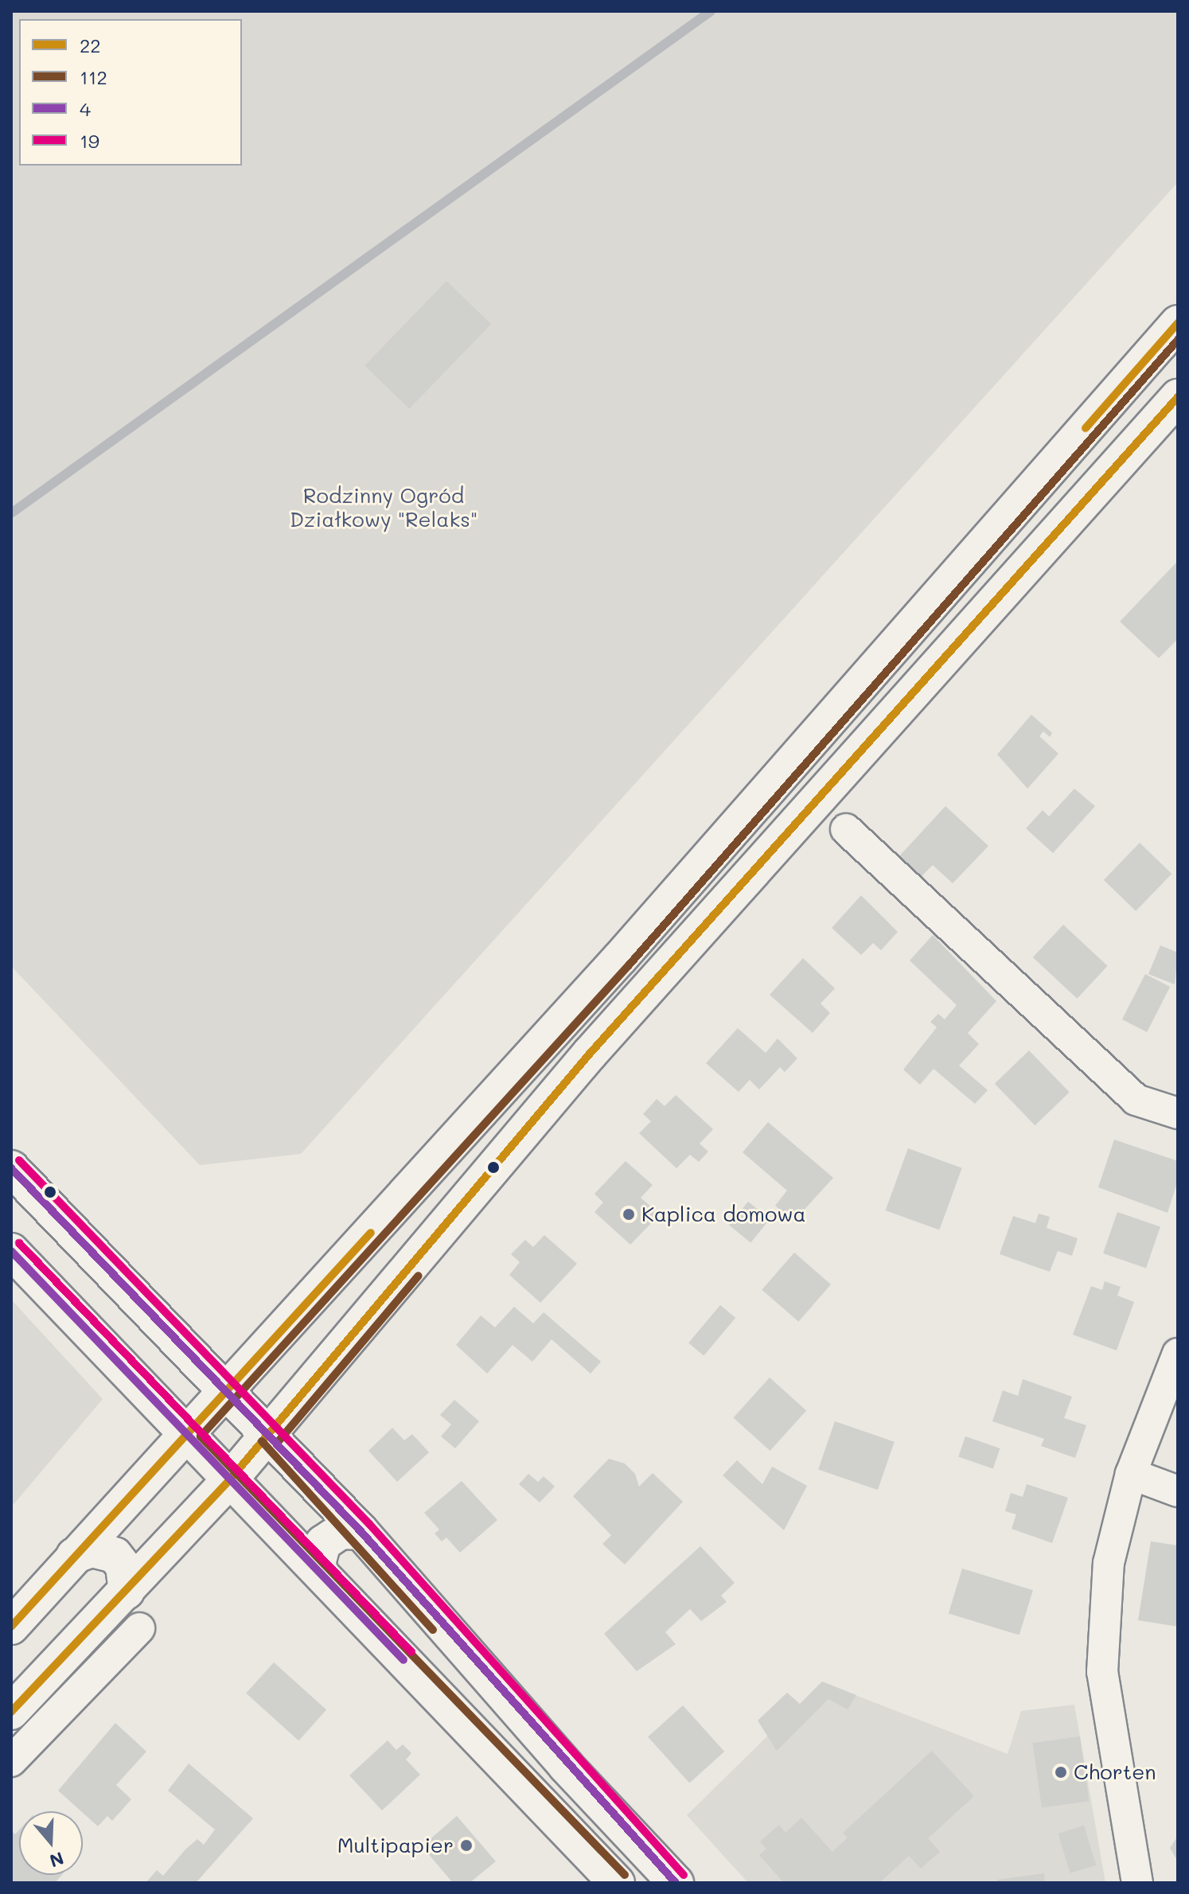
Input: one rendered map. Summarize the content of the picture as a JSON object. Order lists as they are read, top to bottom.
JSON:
{
  "parks": ["Rodzinny Ogród Działkowy \"Relaks\""],
  "places": ["Kaplica domowa", "Chorten", "Multipapier"],
  "lines": [
    "transit line 22",
    "transit line 112",
    "transit line 19",
    "transit line 4"
  ],
  "legend": [
    "22",
    "112",
    "4",
    "19"
  ],
  "north": "bottom"
}
